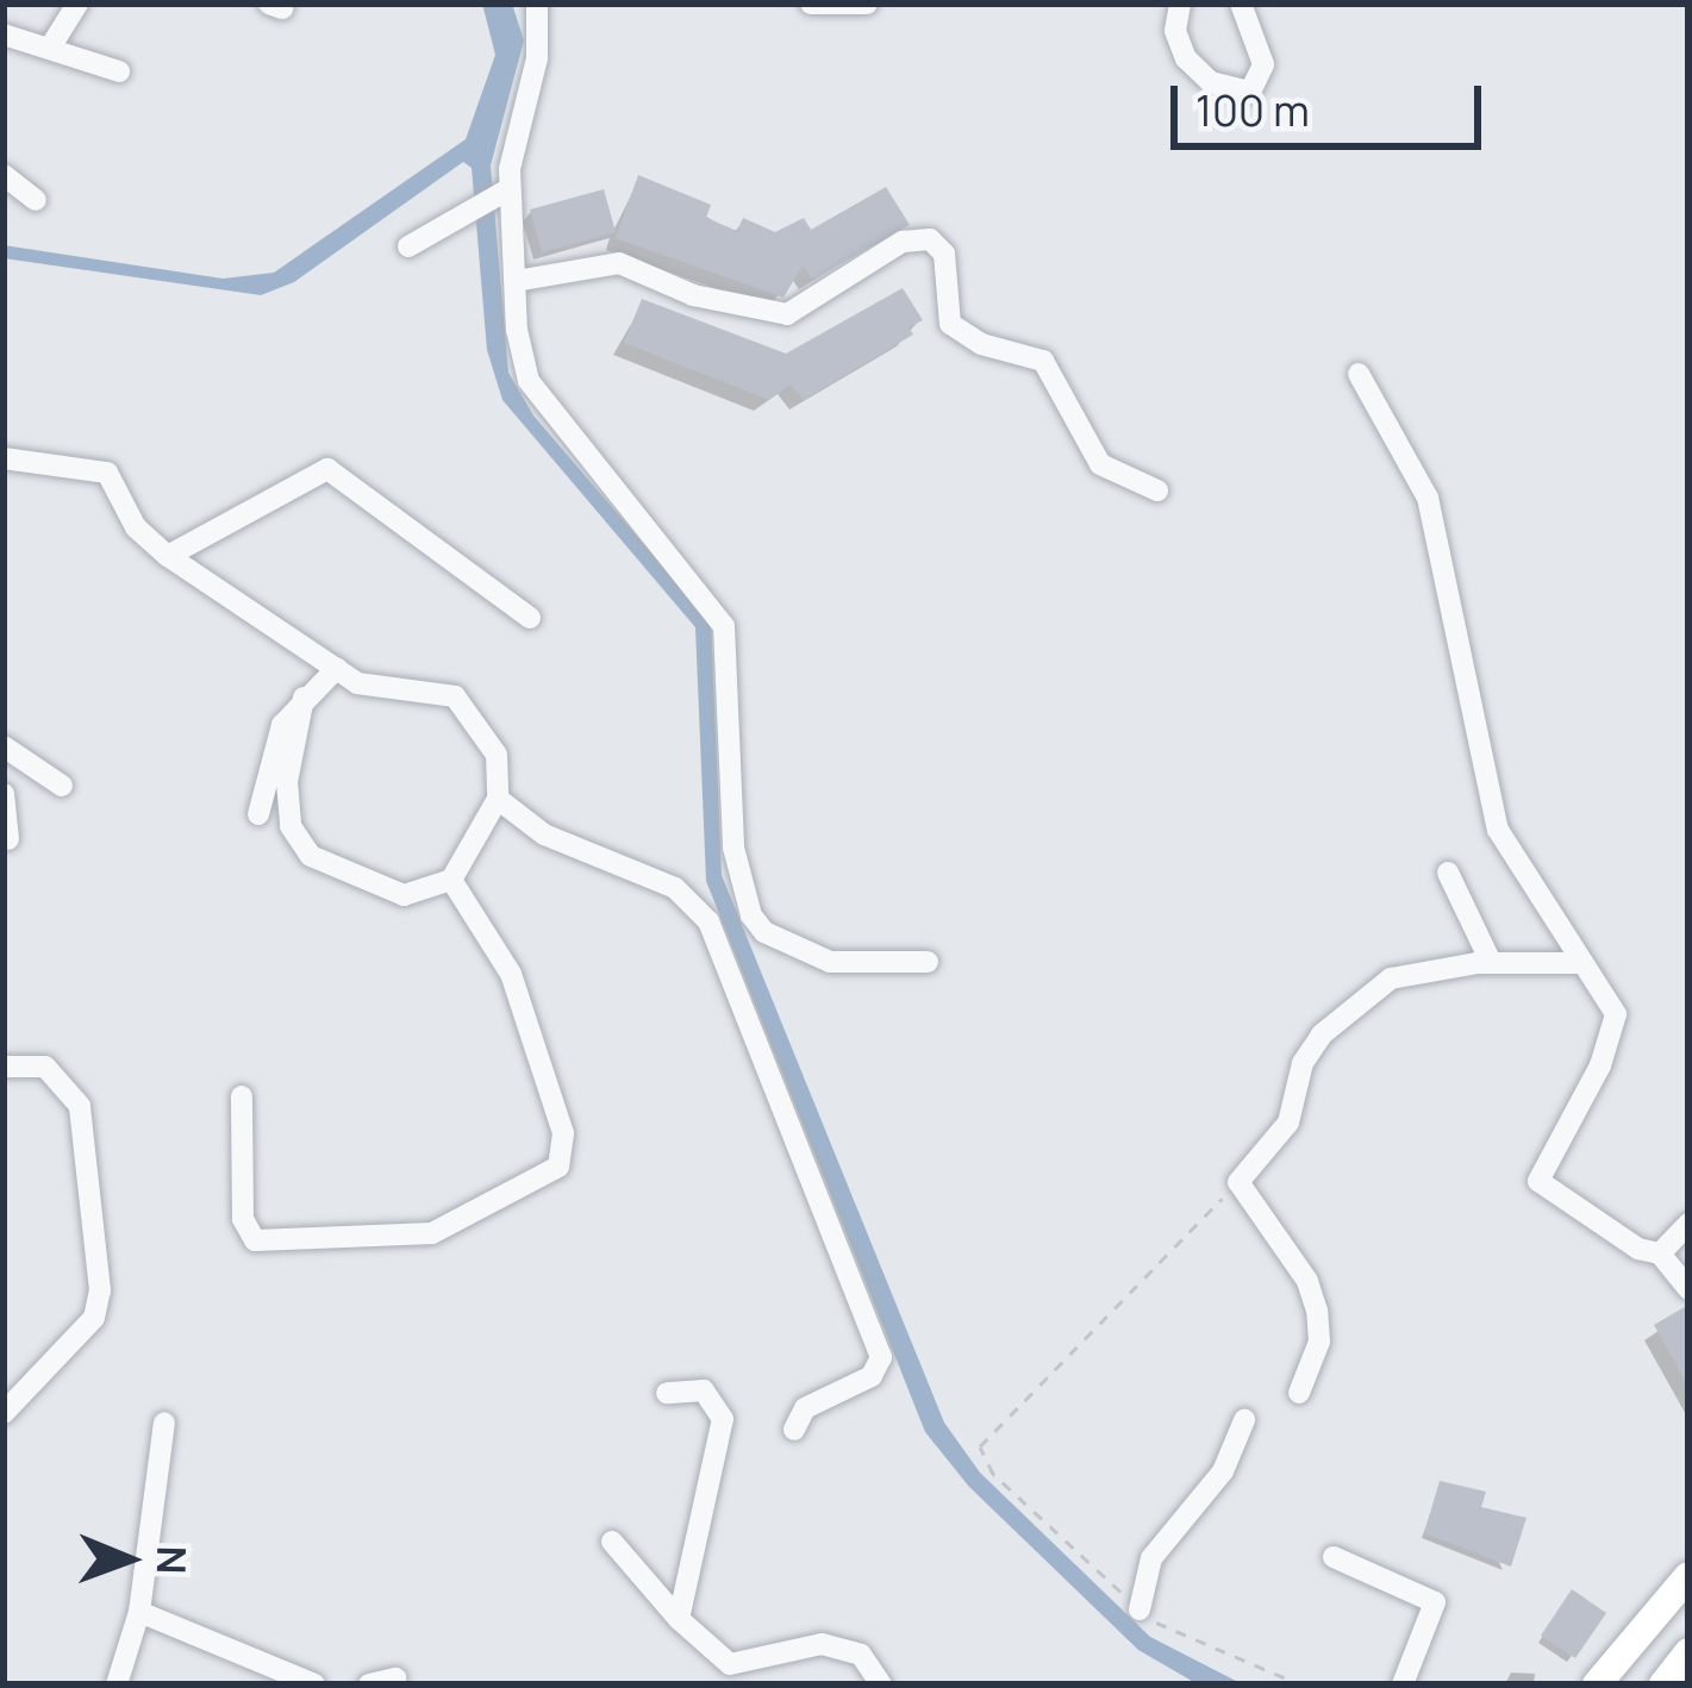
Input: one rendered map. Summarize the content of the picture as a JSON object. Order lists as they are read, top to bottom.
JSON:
{
  "scale_bar": "100 m",
  "north": "right"
}
